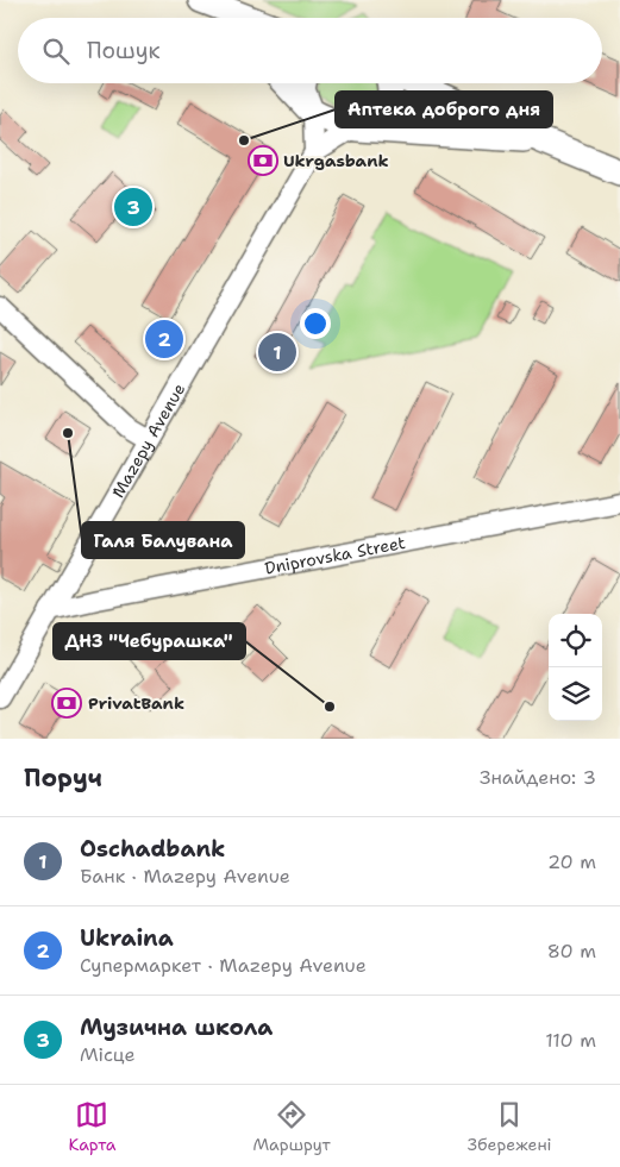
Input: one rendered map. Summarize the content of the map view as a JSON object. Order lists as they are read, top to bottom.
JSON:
{
  "streets": {
    "street": ["Mazepy Avenue", "Dniprovska Street"]
  },
  "crossings": [
    ["Mazepy Avenue", "Dniprovska Street"]
  ],
  "places": {
    "other": ["Аптека доброго дня", "Галя Балувана", "ДНЗ \"Чебурашка\""],
    "bank": ["Ukrgasbank", "PrivatBank"]
  },
  "page": {
    "search": "Пошук",
    "pins": ["3", "2", "1"],
    "heading": ["Поруч", "Знайдено: 3"],
    "list": [
      {
        "mark": "1",
        "name": "Oschadbank",
        "note": "Банк · Mazepy Avenue",
        "value": "20 m"
      },
      {
        "mark": "2",
        "name": "Ukraina",
        "note": "Супермаркет · Mazepy Avenue",
        "value": "80 m"
      },
      {
        "mark": "3",
        "name": "Музична школа",
        "note": "Місце",
        "value": "110 m"
      }
    ],
    "nav": ["Карта", "Маршрут", "Збережені"]
  }
}
